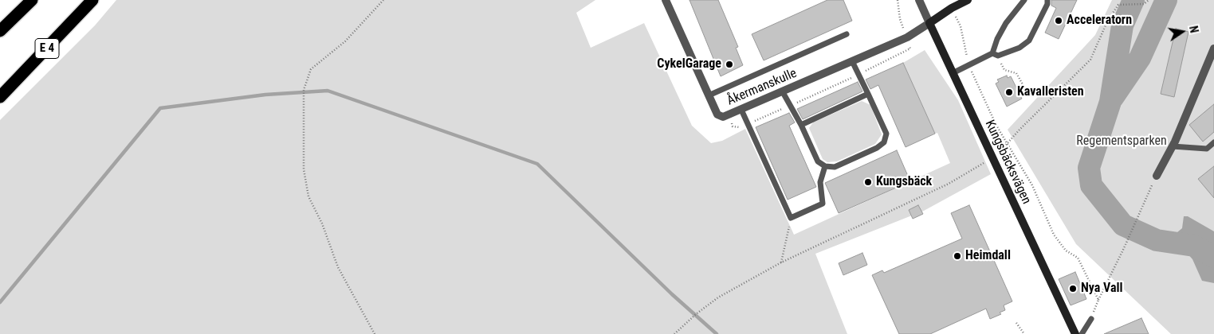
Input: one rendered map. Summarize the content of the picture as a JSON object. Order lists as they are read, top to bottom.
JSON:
{
  "streets": {
    "highway": ["E 4"],
    "street": ["Åkermanskulle", "Kungsbäcksvägen"]
  },
  "crossings": [
    ["Åkermanskulle", "Kungsbäcksvägen"]
  ],
  "parks": ["Regementsparken"],
  "places": [
    "Acceleratorn",
    "CykelGarage",
    "Kavalleristen",
    "Kungsbäck",
    "Heimdall",
    "Nya Vall"
  ],
  "north": "right"
}
